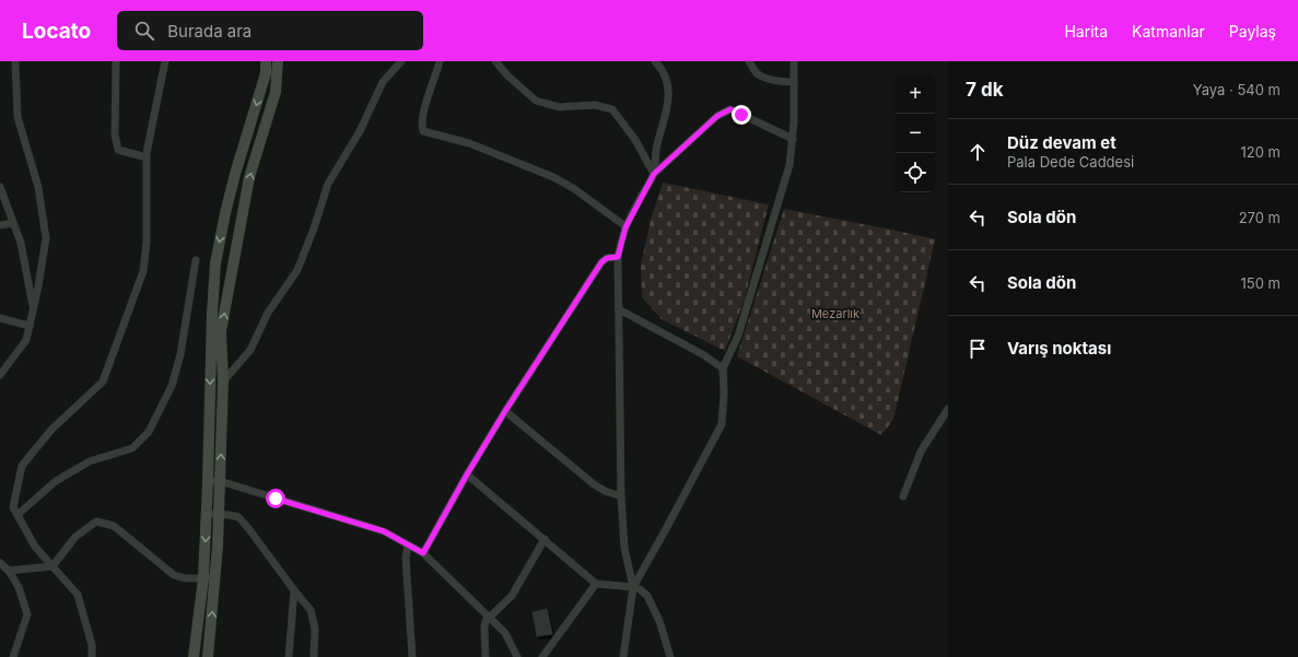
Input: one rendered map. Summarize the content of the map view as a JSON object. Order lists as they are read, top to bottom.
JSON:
{
  "parks": ["Mezarlık"],
  "page": {
    "header": "Locato",
    "search": "Burada ara",
    "nav": ["Harita", "Katmanlar", "Paylaş"],
    "heading": ["7 dk", "Yaya · 540 m"],
    "map_buttons": ["+", "−"],
    "list": [
      ["Düz devam et", "Pala Dede Caddesi", "120 m"],
      ["Sola dön", "270 m"],
      ["Sola dön", "150 m"],
      "Varış noktası"
    ]
  }
}
